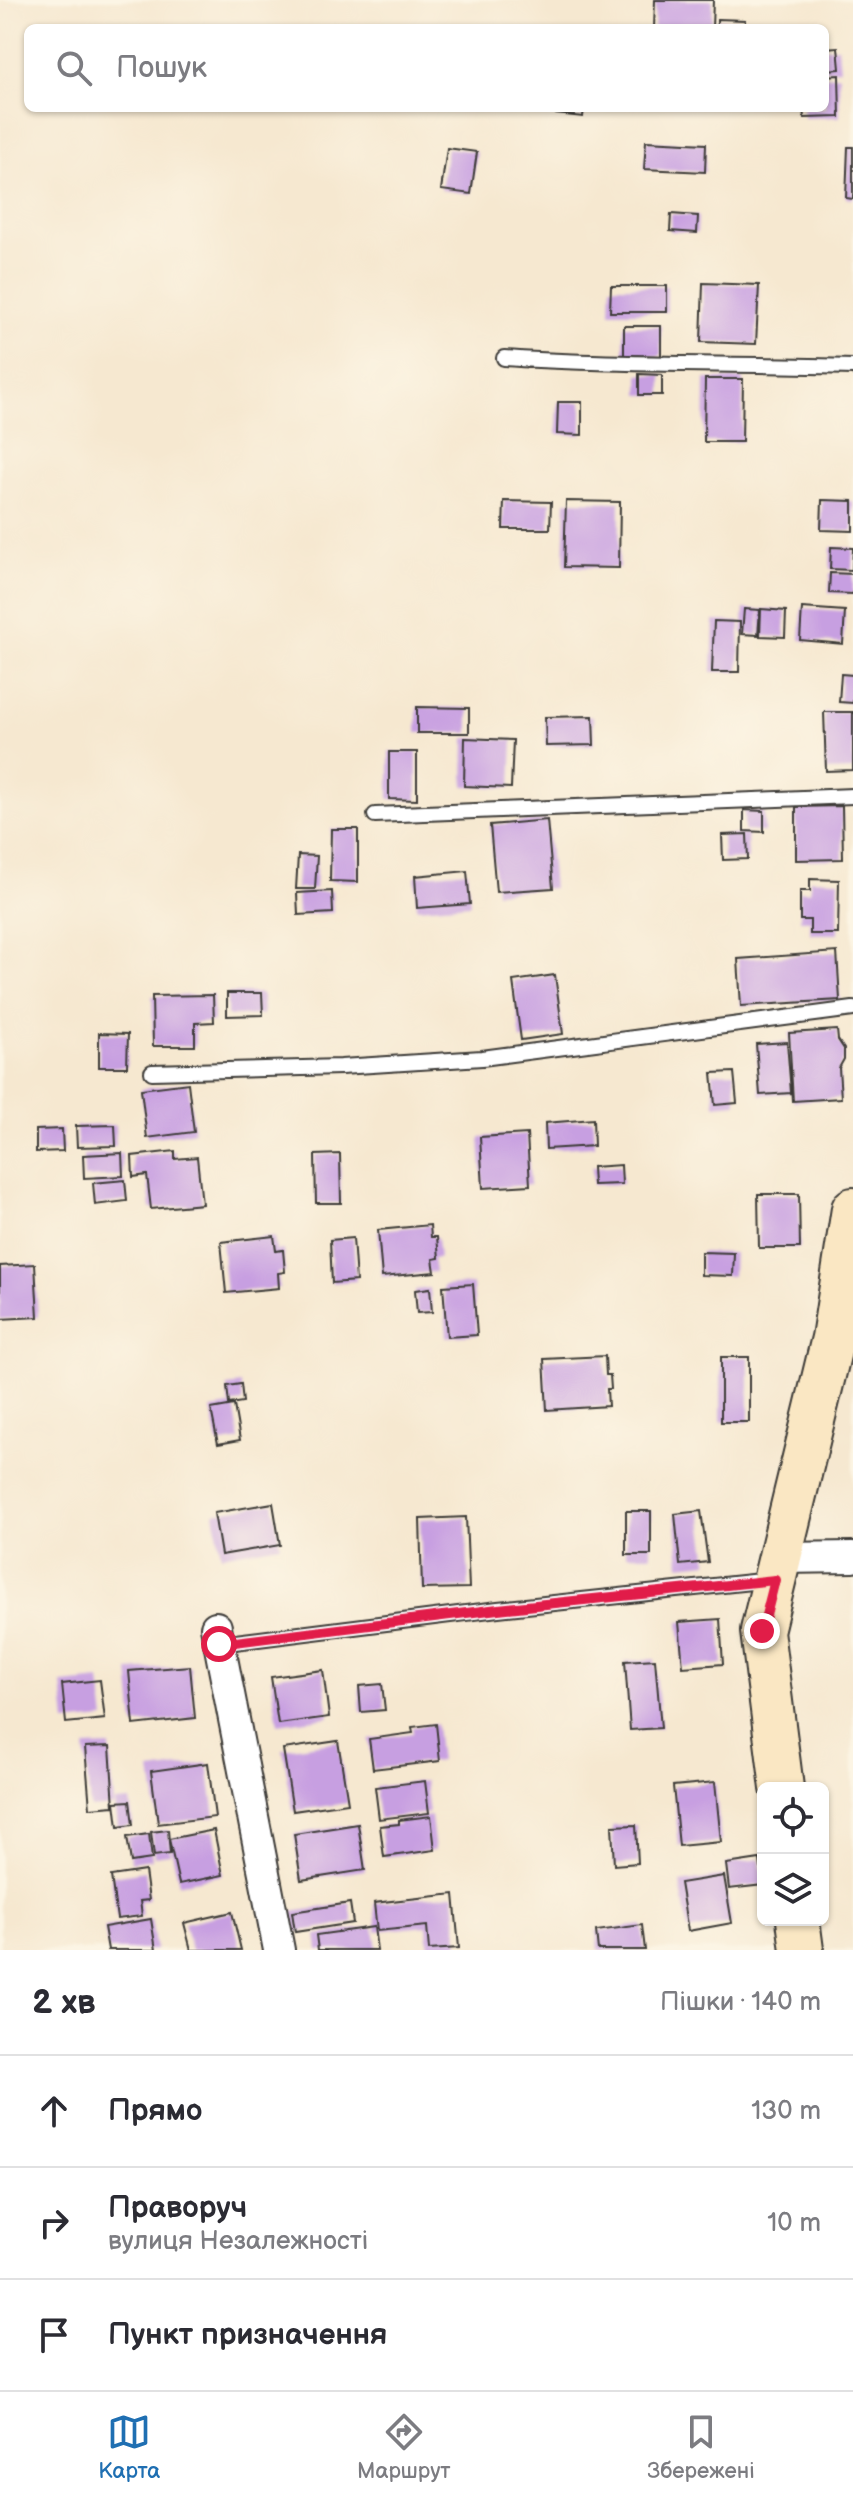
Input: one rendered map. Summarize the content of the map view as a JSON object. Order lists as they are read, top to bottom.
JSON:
{
  "page": {
    "search": "Пошук",
    "heading": ["2 хв", "Пішки · 140 m"],
    "list": [
      ["Прямо", "130 m"],
      ["Праворуч", "вулиця Незалежності", "10 m"],
      "Пункт призначення"
    ],
    "nav": ["Карта", "Маршрут", "Збережені"]
  }
}
